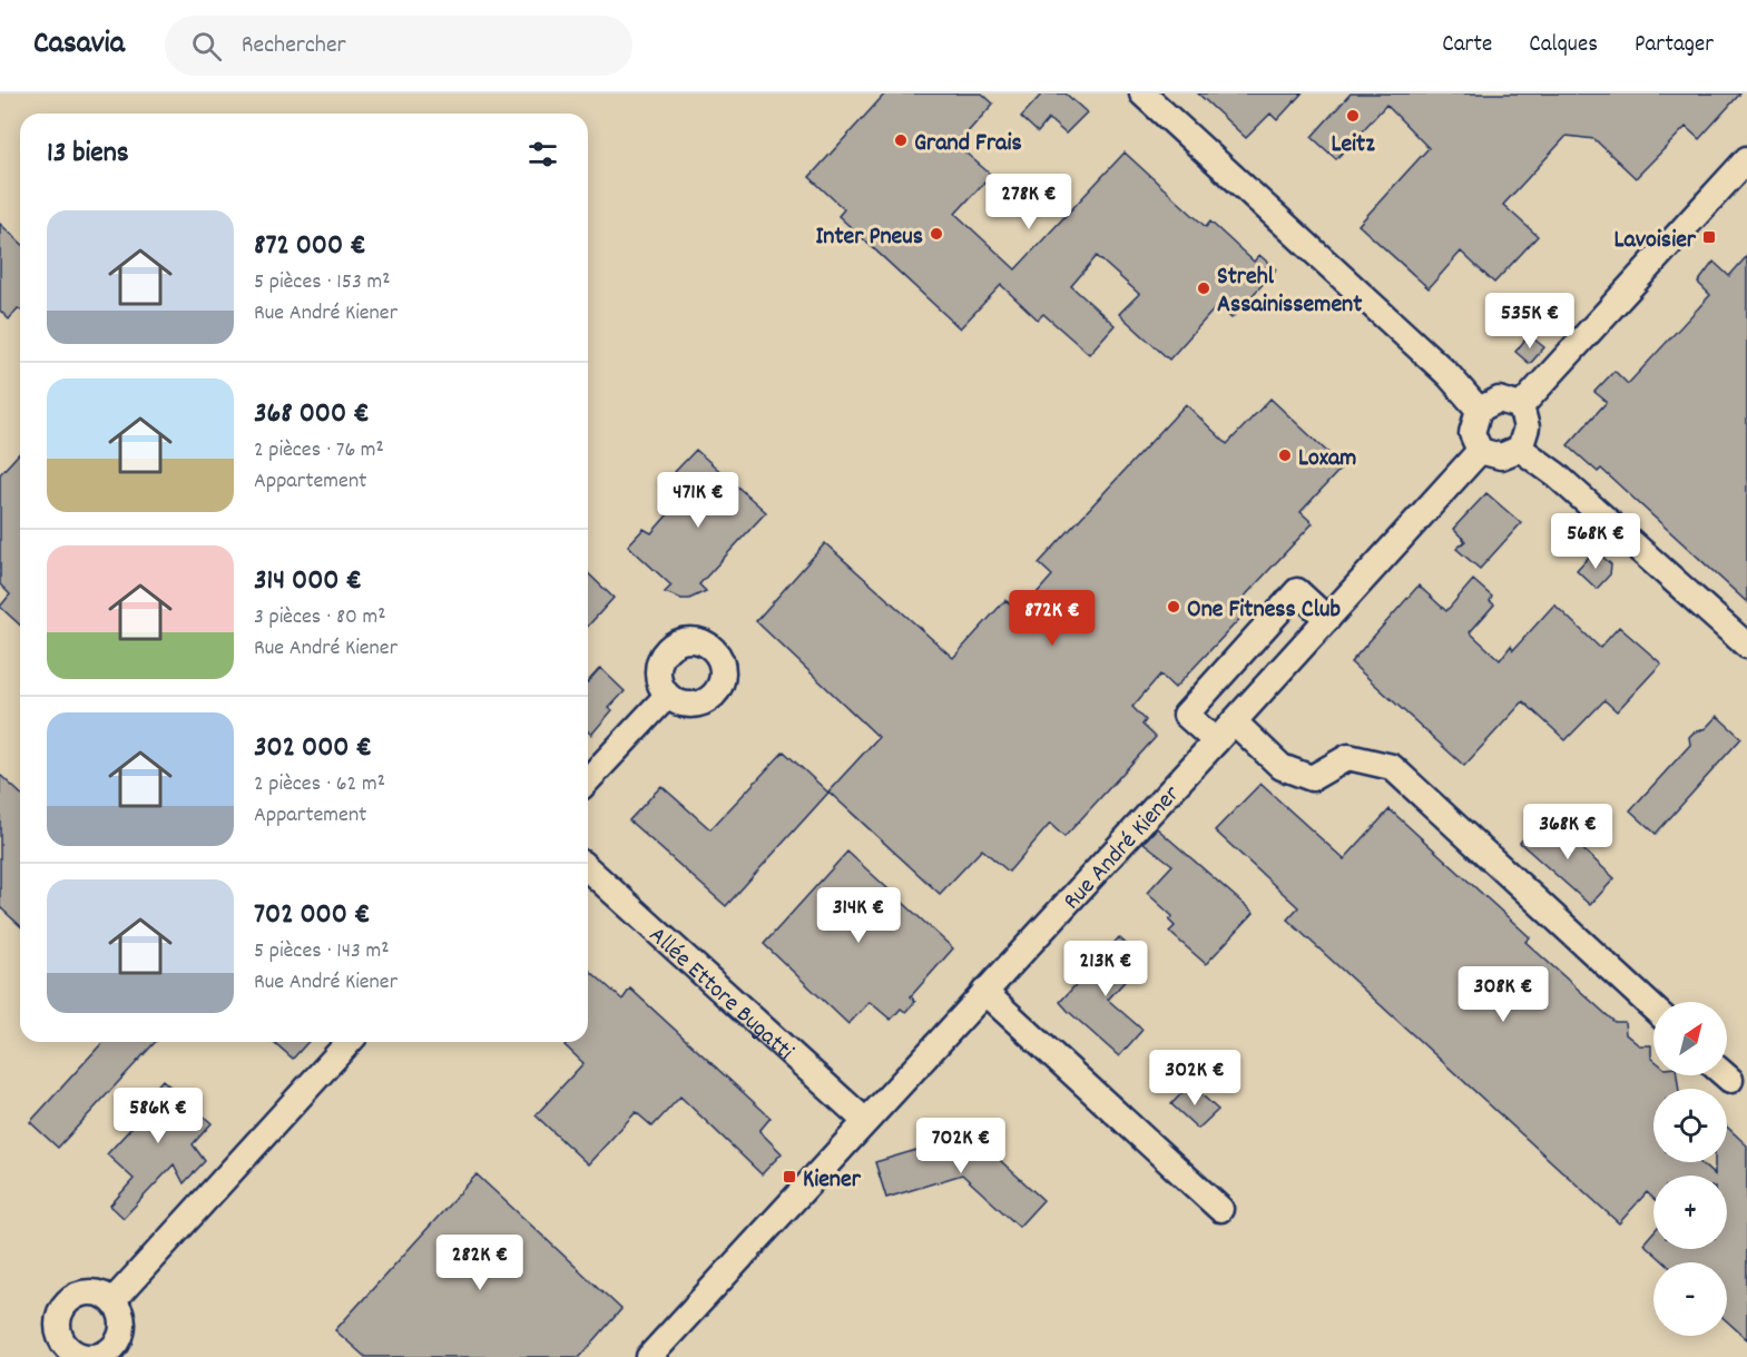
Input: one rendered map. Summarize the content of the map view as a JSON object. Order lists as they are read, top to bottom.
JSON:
{
  "streets": {
    "street": ["Rue André Kiener", "Allée Ettore Bugatti"]
  },
  "crossings": [
    ["Rue André Kiener", "Allée Ettore Bugatti"]
  ],
  "places": {
    "other": [
      "Leitz",
      "Grand Frais",
      "Inter Pneus",
      "Strehl Assainissement",
      "Loxam",
      "One Fitness Club"
    ],
    "transit": ["Lavoisier", "Kiener"]
  },
  "north": "top right",
  "page": {
    "header": "Casavia",
    "search": "Rechercher",
    "nav": ["Carte", "Calques", "Partager"],
    "heading": "13 biens",
    "price": [
      "278K €",
      "535K €",
      "471K €",
      "568K €",
      "872K €",
      "368K €",
      "314K €",
      "213K €",
      "308K €",
      "302K €",
      "586K €",
      "702K €",
      "282K €"
    ],
    "list": [
      {
        "name": "872 000 €",
        "note": "5 pièces · 153 m² · Rue André Kiener"
      },
      {
        "name": "368 000 €",
        "note": "2 pièces · 76 m² · Appartement"
      },
      {
        "name": "314 000 €",
        "note": "3 pièces · 80 m² · Rue André Kiener"
      },
      {
        "name": "302 000 €",
        "note": "2 pièces · 62 m² · Appartement"
      },
      {
        "name": "702 000 €",
        "note": "5 pièces · 143 m² · Rue André Kiener"
      }
    ],
    "map_buttons": ["+", "−"]
  }
}
